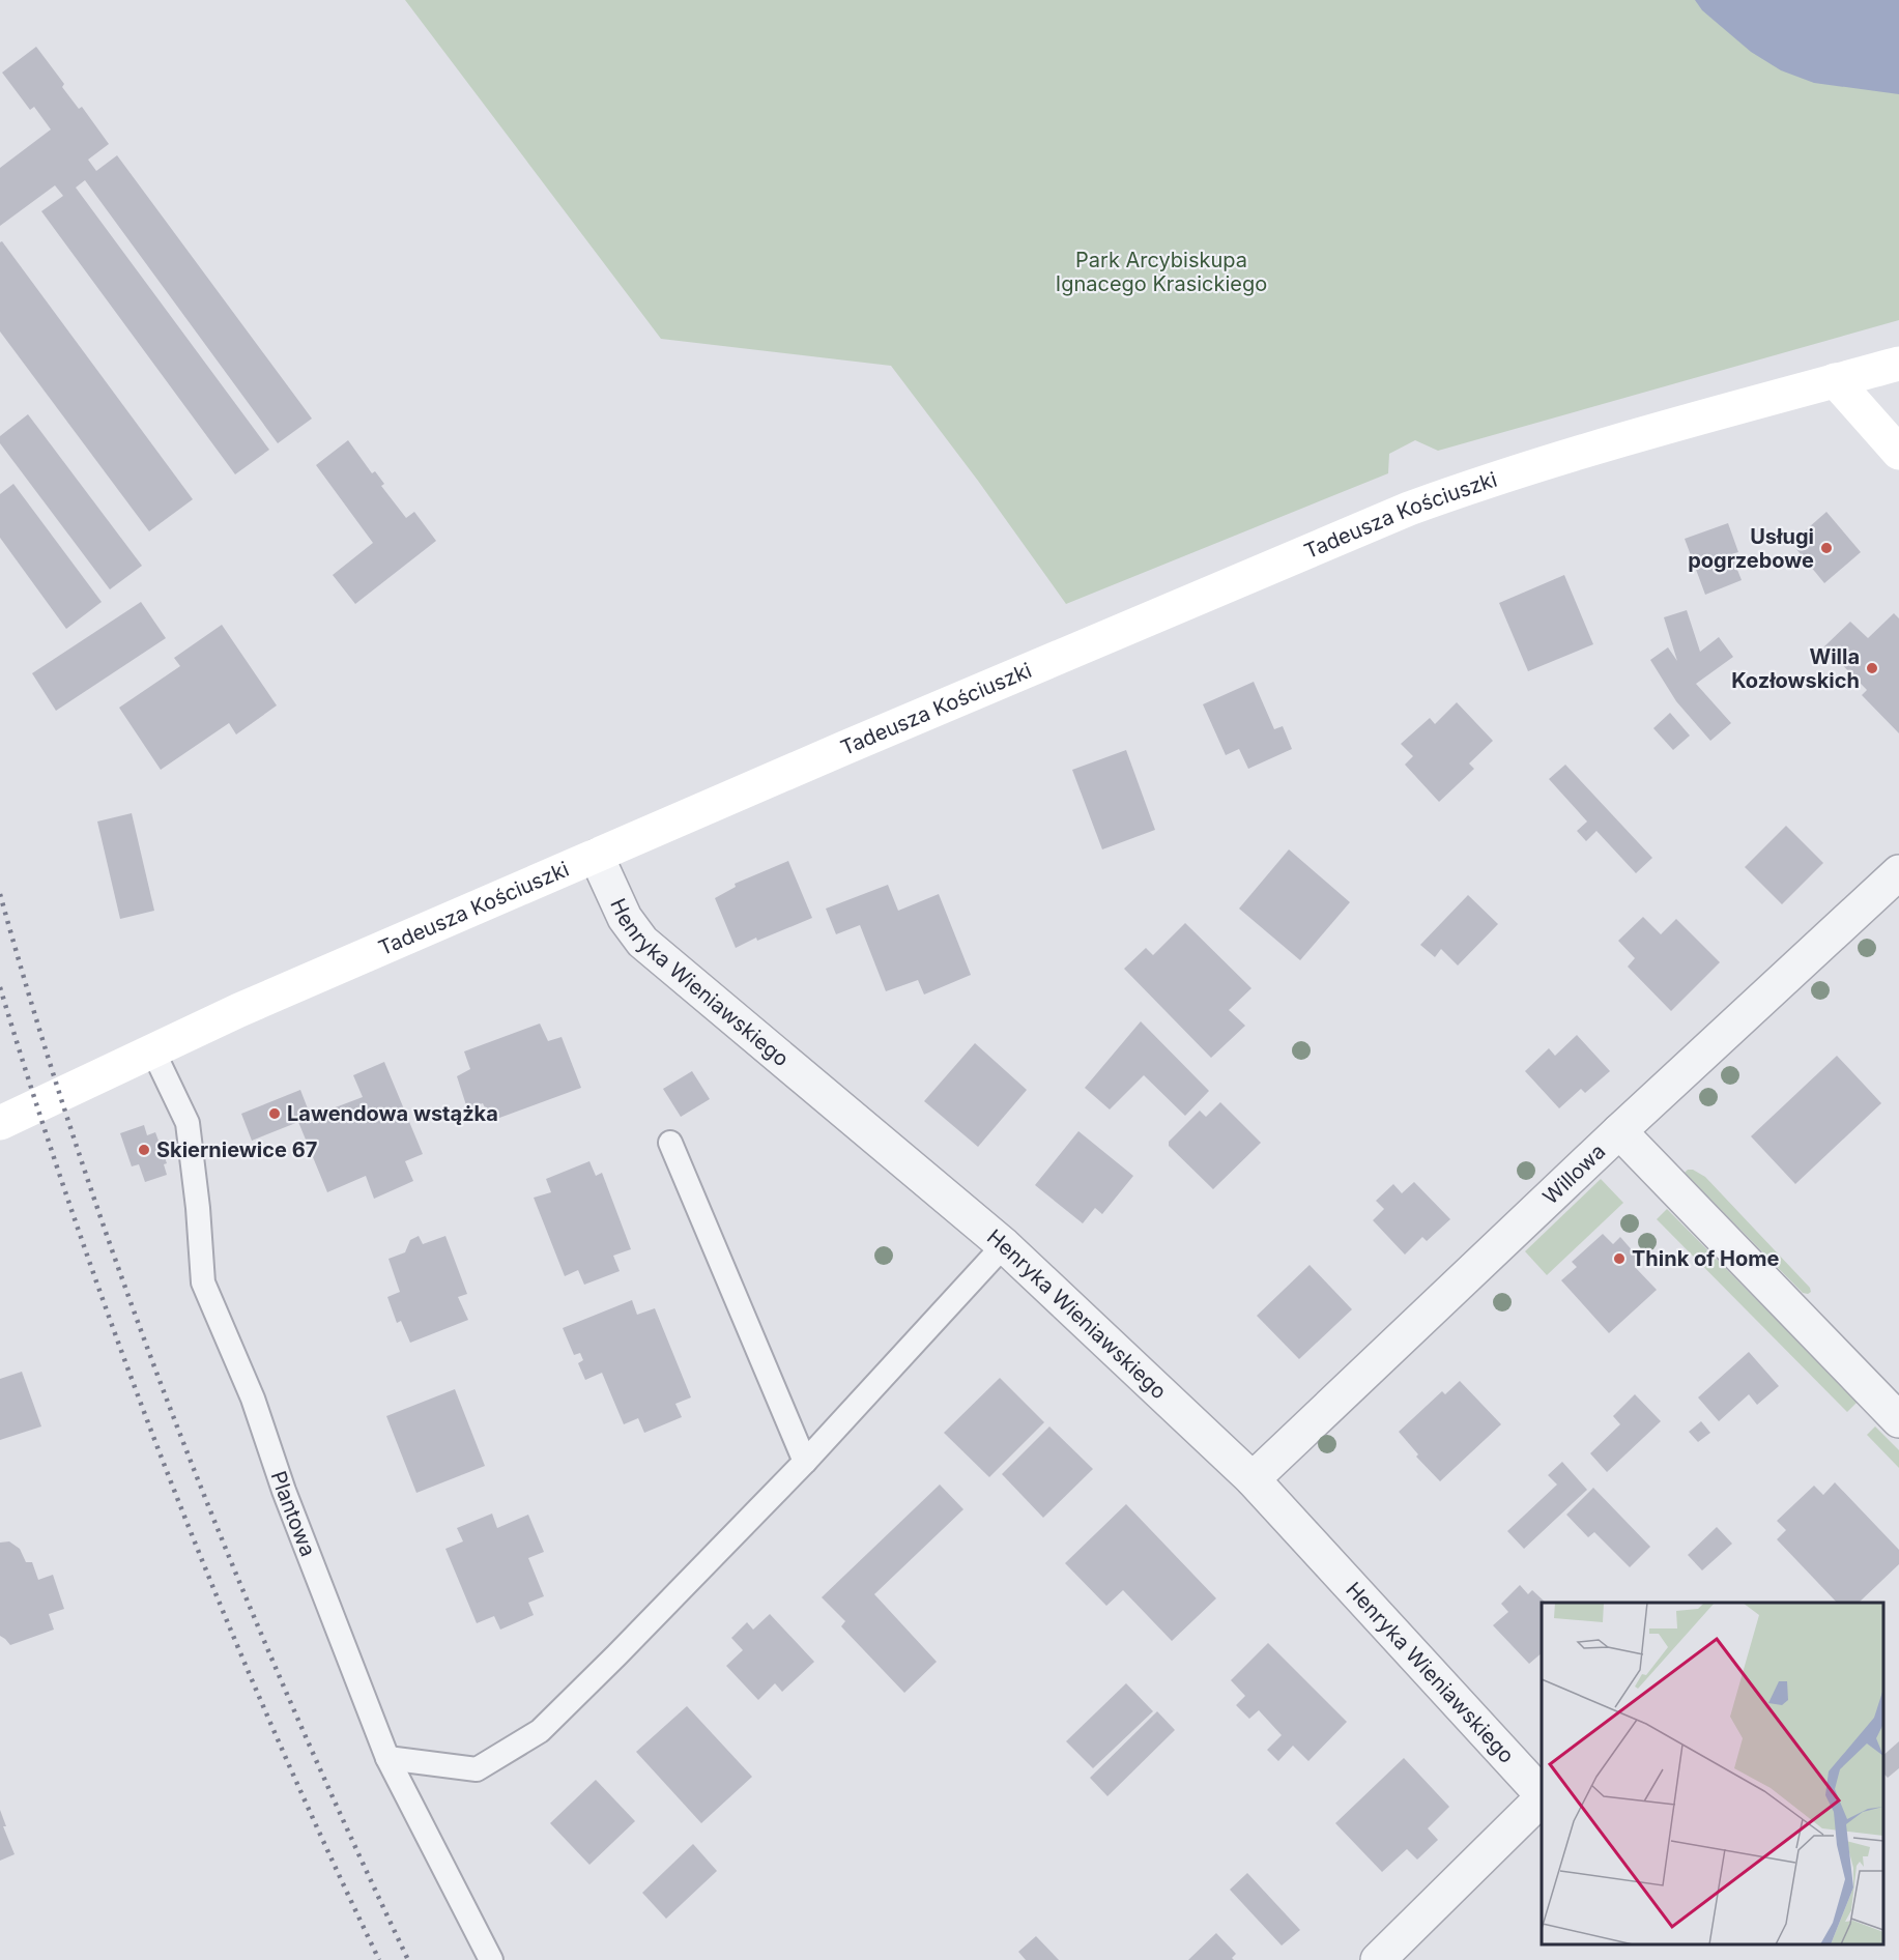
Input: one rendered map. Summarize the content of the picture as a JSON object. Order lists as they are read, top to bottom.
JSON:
{
  "streets": {
    "street": ["Tadeusza Kościuszki", "Henryka Wieniawskiego", "Willowa"],
    "lane": ["Plantowa"]
  },
  "crossings": [
    ["Tadeusza Kościuszki", "Henryka Wieniawskiego"],
    ["Tadeusza Kościuszki", "Plantowa"],
    ["Henryka Wieniawskiego", "Willowa"]
  ],
  "parks": ["Park Arcybiskupa Ignacego Krasickiego"],
  "places": [
    "Usługi pogrzebowe",
    "Willa Kozłowskich",
    "Lawendowa wstążka",
    "Skierniewice 67",
    "Think of Home"
  ]
}
